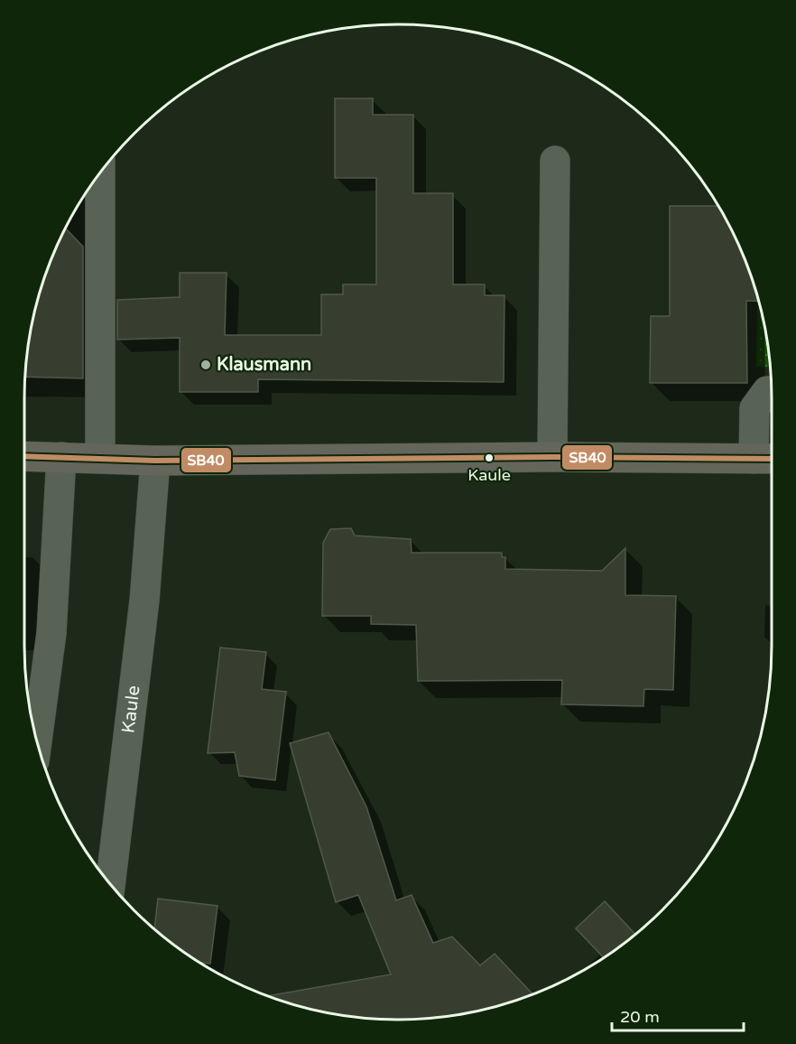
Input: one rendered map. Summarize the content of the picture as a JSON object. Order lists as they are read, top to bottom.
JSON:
{
  "streets": {
    "street": ["Kaule"]
  },
  "places": ["Klausmann", "Kaule"],
  "lines": ["transit line SB40"],
  "scale_bar": "20 m"
}
